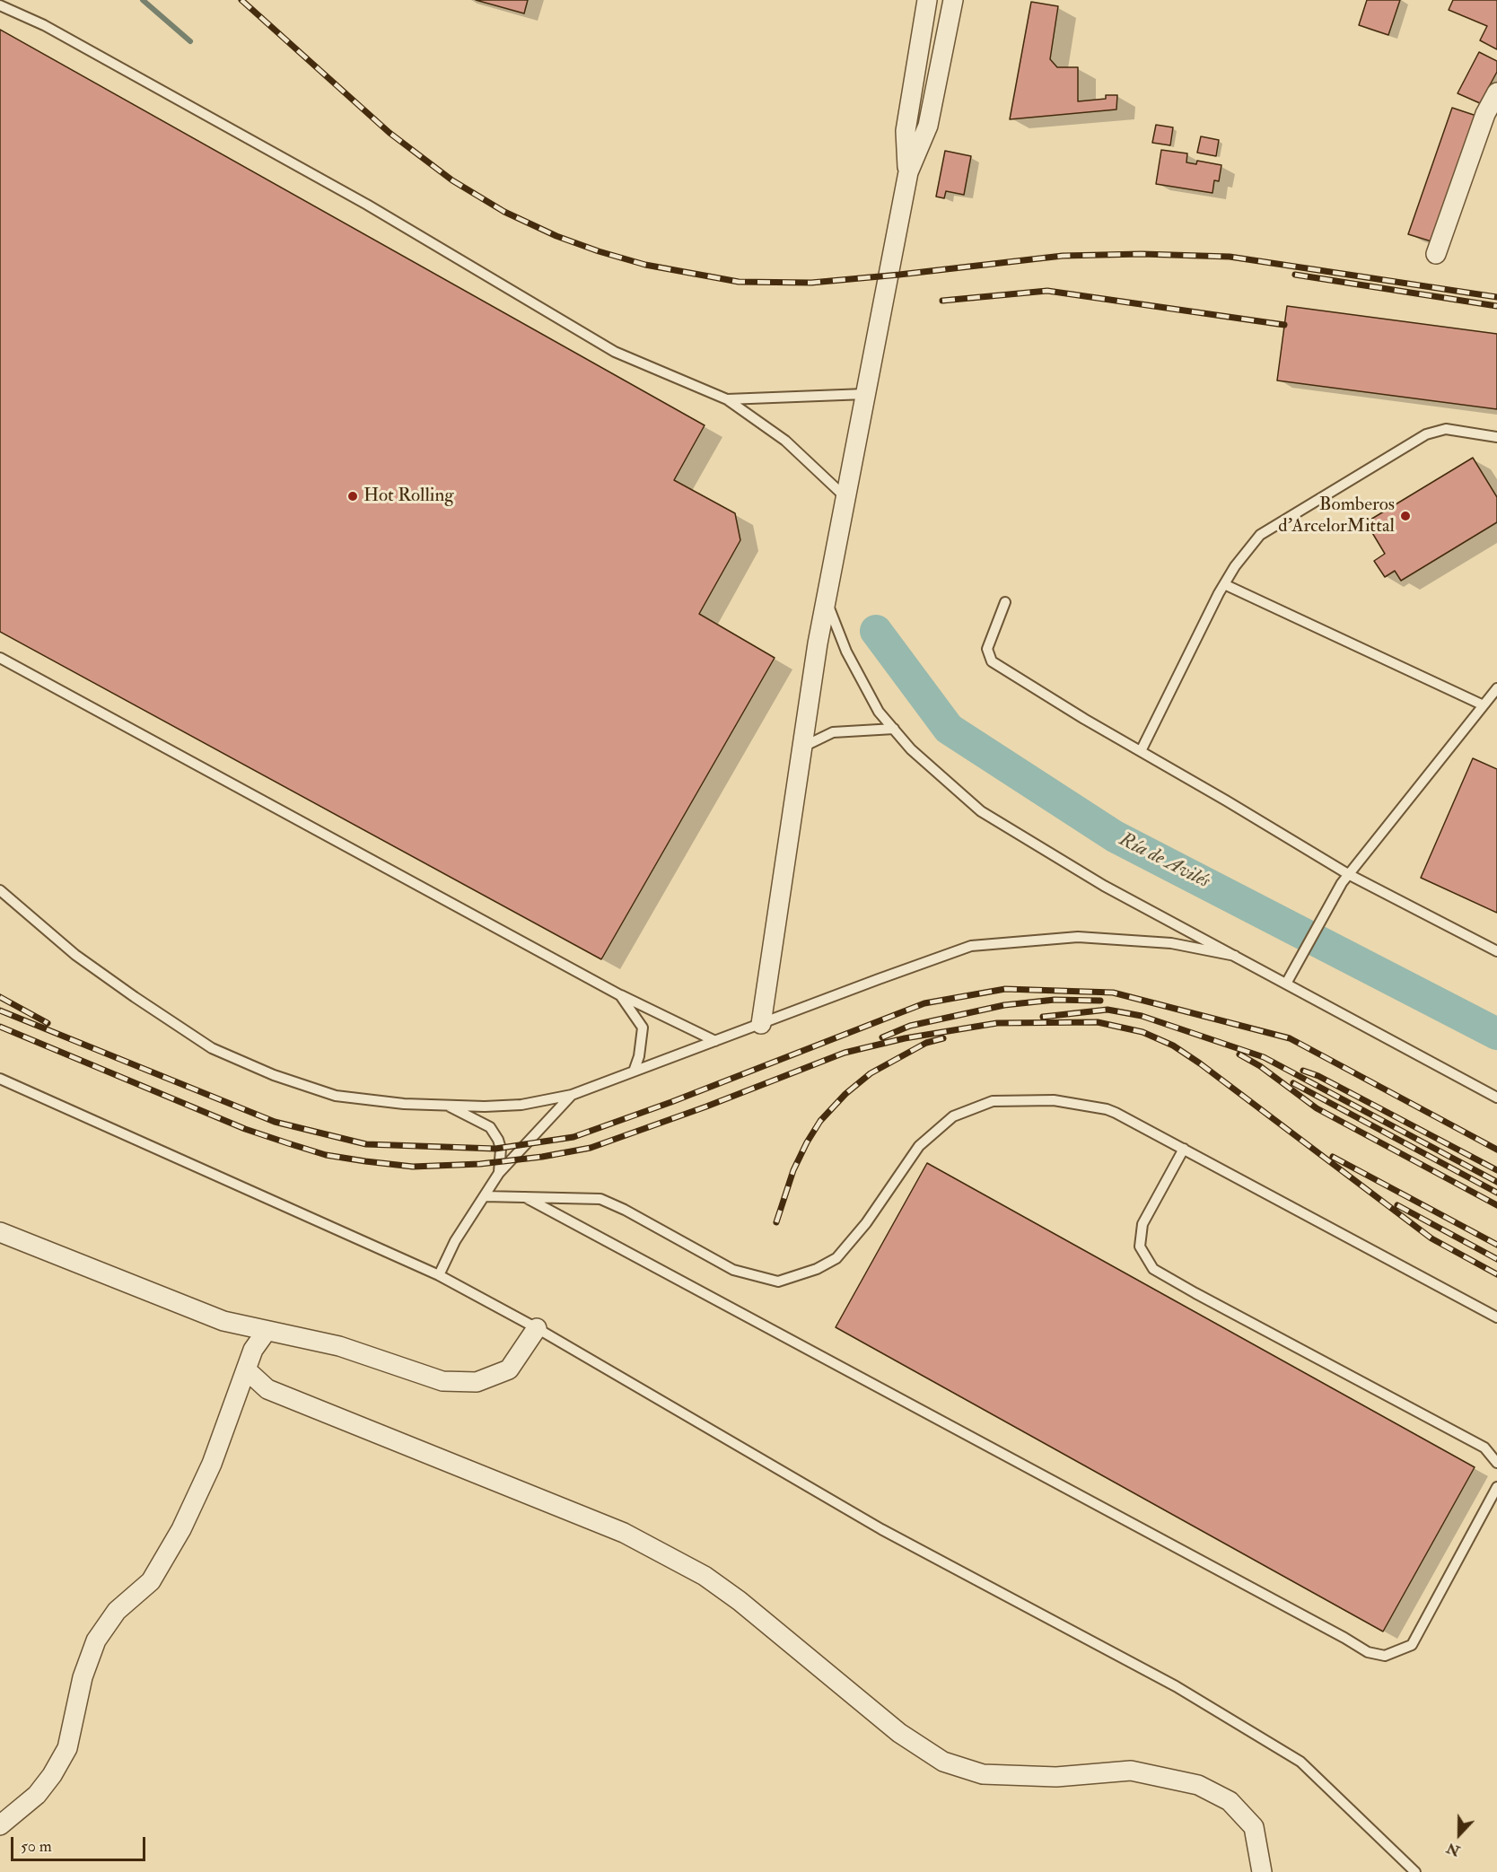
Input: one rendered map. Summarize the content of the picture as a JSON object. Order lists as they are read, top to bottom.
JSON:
{
  "water": ["Ría de Avilés"],
  "places": ["Hot Rolling", "Bomberos d'ArcelorMittal"],
  "scale_bar": "50 m",
  "north": "bottom"
}
